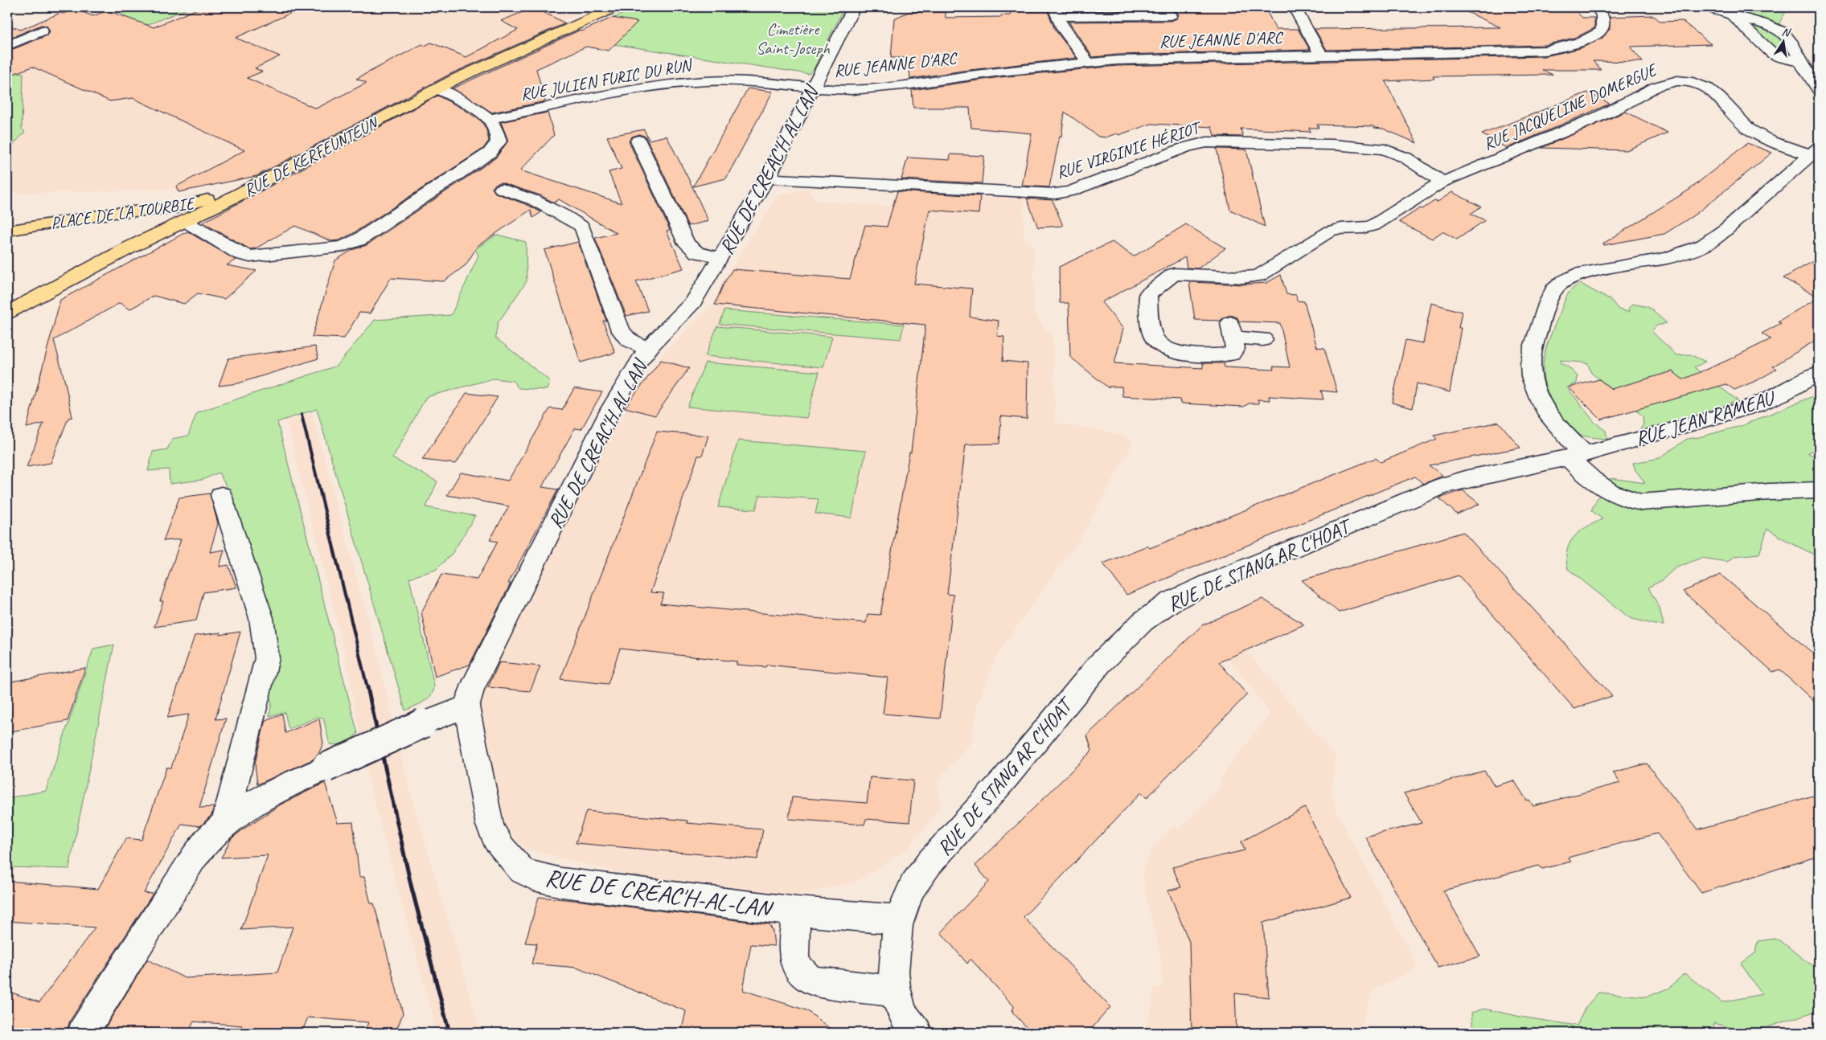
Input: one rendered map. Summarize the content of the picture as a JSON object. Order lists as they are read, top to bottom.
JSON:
{
  "streets": {
    "main road": ["RUE DE KERFEUNTEUN", "PLACE DE LA TOURBIE"],
    "street": [
      "RUE JEANNE D'ARC",
      "RUE JULIEN FURIC DU RUN",
      "RUE JACQUELINE DOMERGUE",
      "RUE VIRGINIE HÉRIOT",
      "RUE DE CREAC'H AL LAN",
      "RUE JEAN RAMEAU",
      "RUE DE STANG AR C'HOAT",
      "RUE DE CRÉAC'H-AL-LAN"
    ]
  },
  "crossings": [
    ["RUE JEANNE D'ARC", "RUE JULIEN FURIC DU RUN"],
    ["RUE JEANNE D'ARC", "RUE DE CREAC'H AL LAN"],
    ["RUE JULIEN FURIC DU RUN", "RUE DE CREAC'H AL LAN"],
    ["RUE JACQUELINE DOMERGUE", "RUE VIRGINIE HÉRIOT"],
    ["RUE VIRGINIE HÉRIOT", "RUE DE CREAC'H AL LAN"],
    ["RUE DE KERFEUNTEUN", "PLACE DE LA TOURBIE"],
    ["RUE DE CREAC'H AL LAN", "RUE DE CRÉAC'H-AL-LAN"],
    ["RUE JEAN RAMEAU", "RUE DE STANG AR C'HOAT"],
    ["RUE DE STANG AR C'HOAT", "RUE DE CRÉAC'H-AL-LAN"]
  ],
  "parks": ["Cimetière Saint-Joseph"],
  "north": "top"
}
